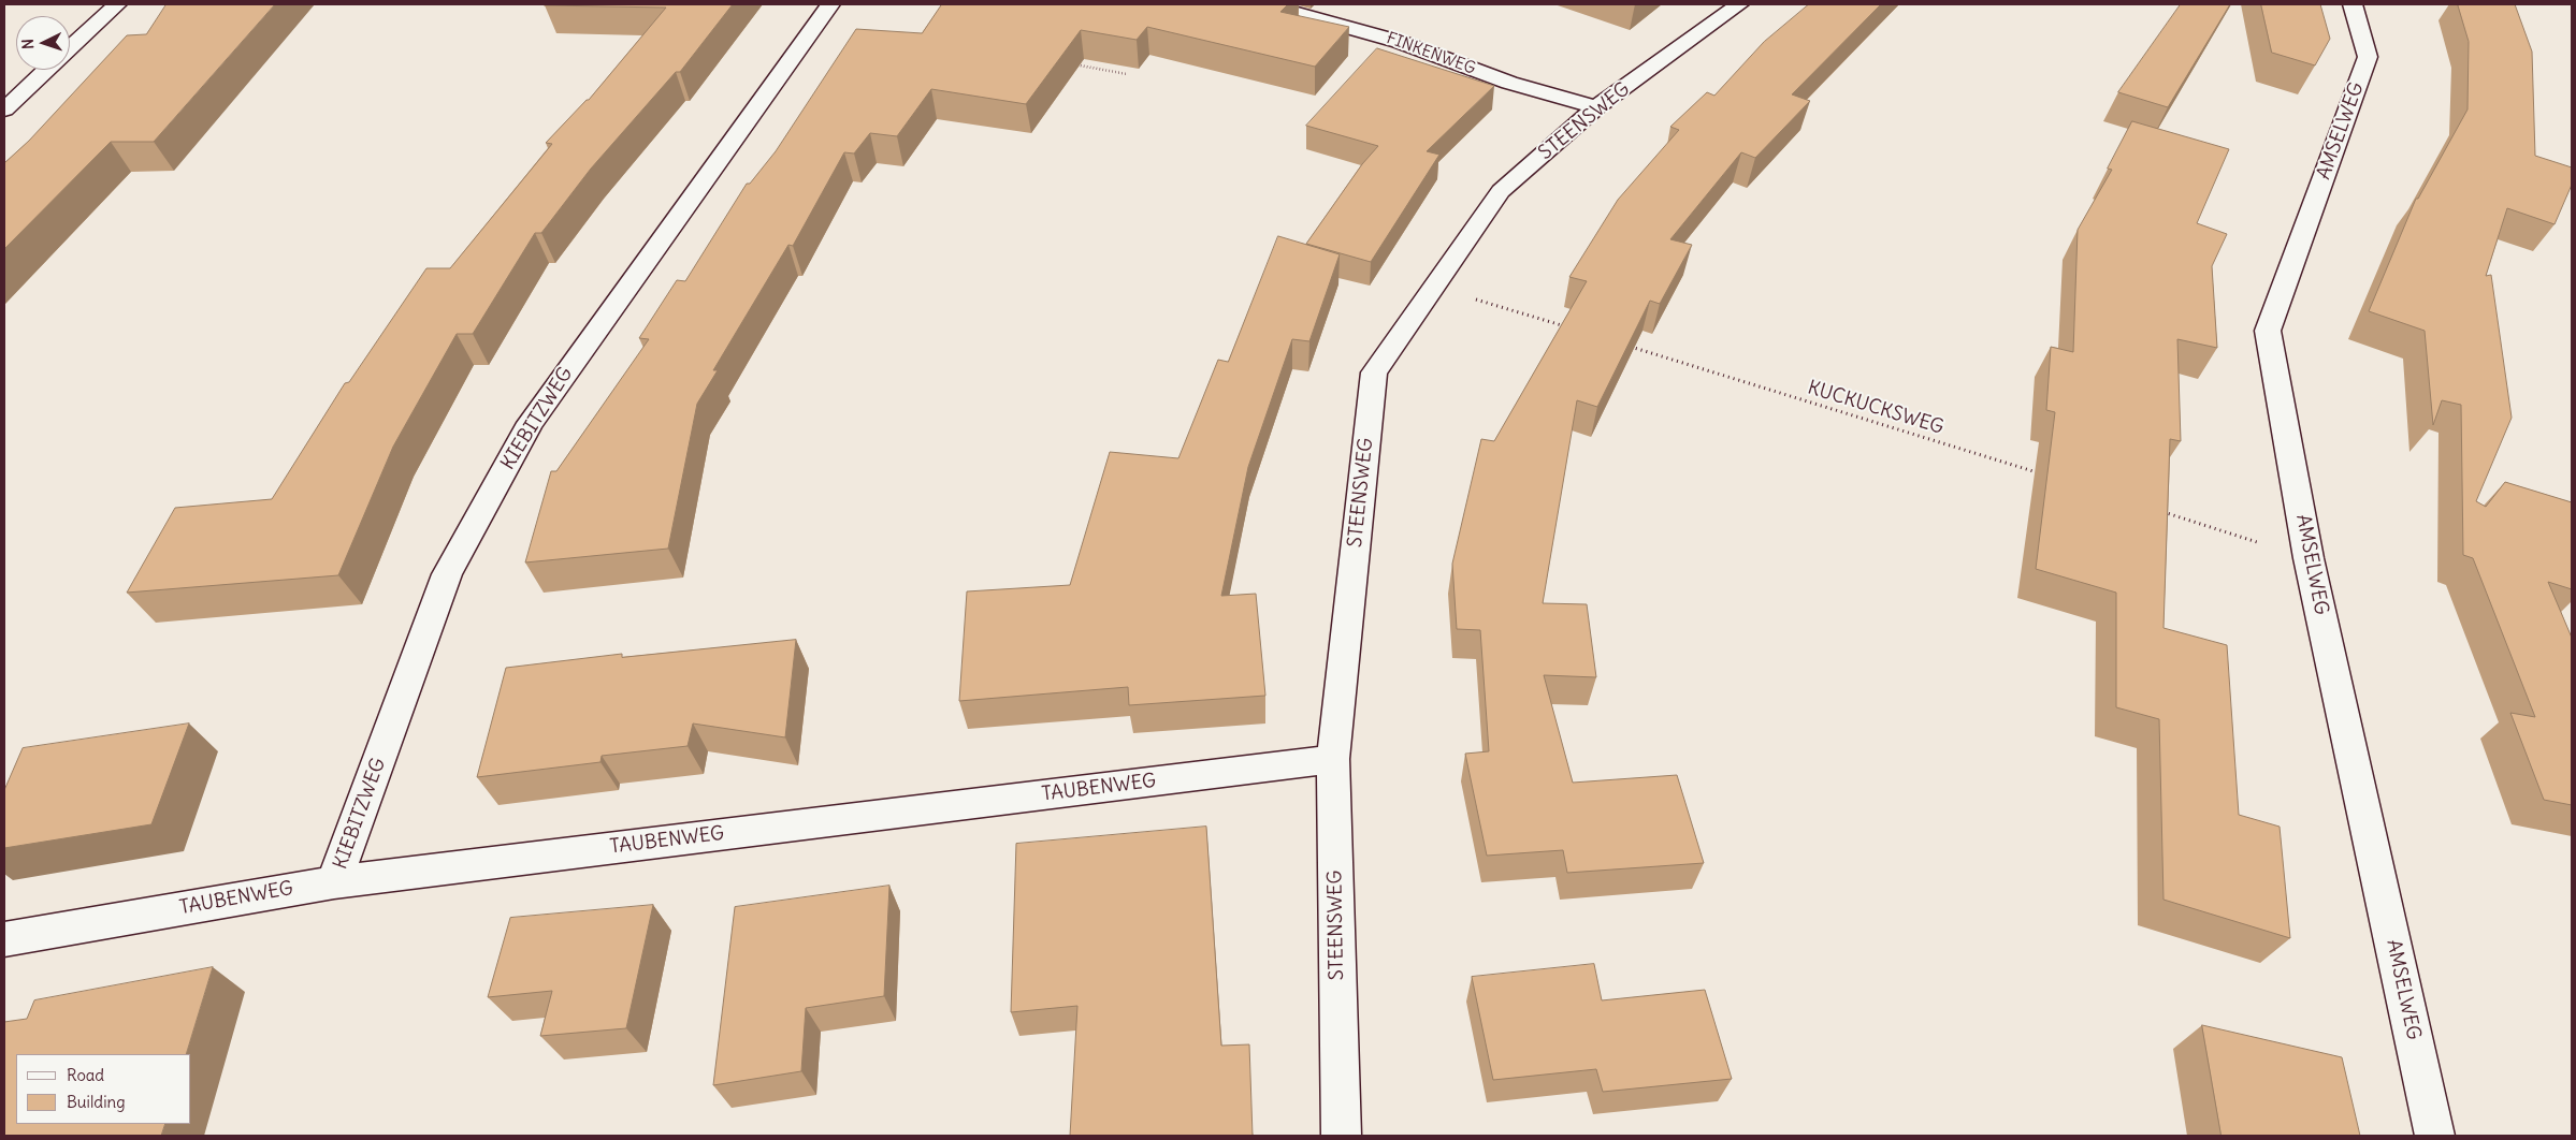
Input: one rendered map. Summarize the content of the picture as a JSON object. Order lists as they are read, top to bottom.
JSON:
{
  "streets": {
    "street": [
      "FINKENWEG",
      "STEENSWEG",
      "AMSELWEG",
      "KIEBITZWEG",
      "TAUBENWEG"
    ],
    "path": ["KUCKUCKSWEG"]
  },
  "crossings": [
    ["FINKENWEG", "STEENSWEG"],
    ["STEENSWEG", "TAUBENWEG"],
    ["KIEBITZWEG", "TAUBENWEG"]
  ],
  "legend": ["Road", "Building"],
  "north": "left"
}
